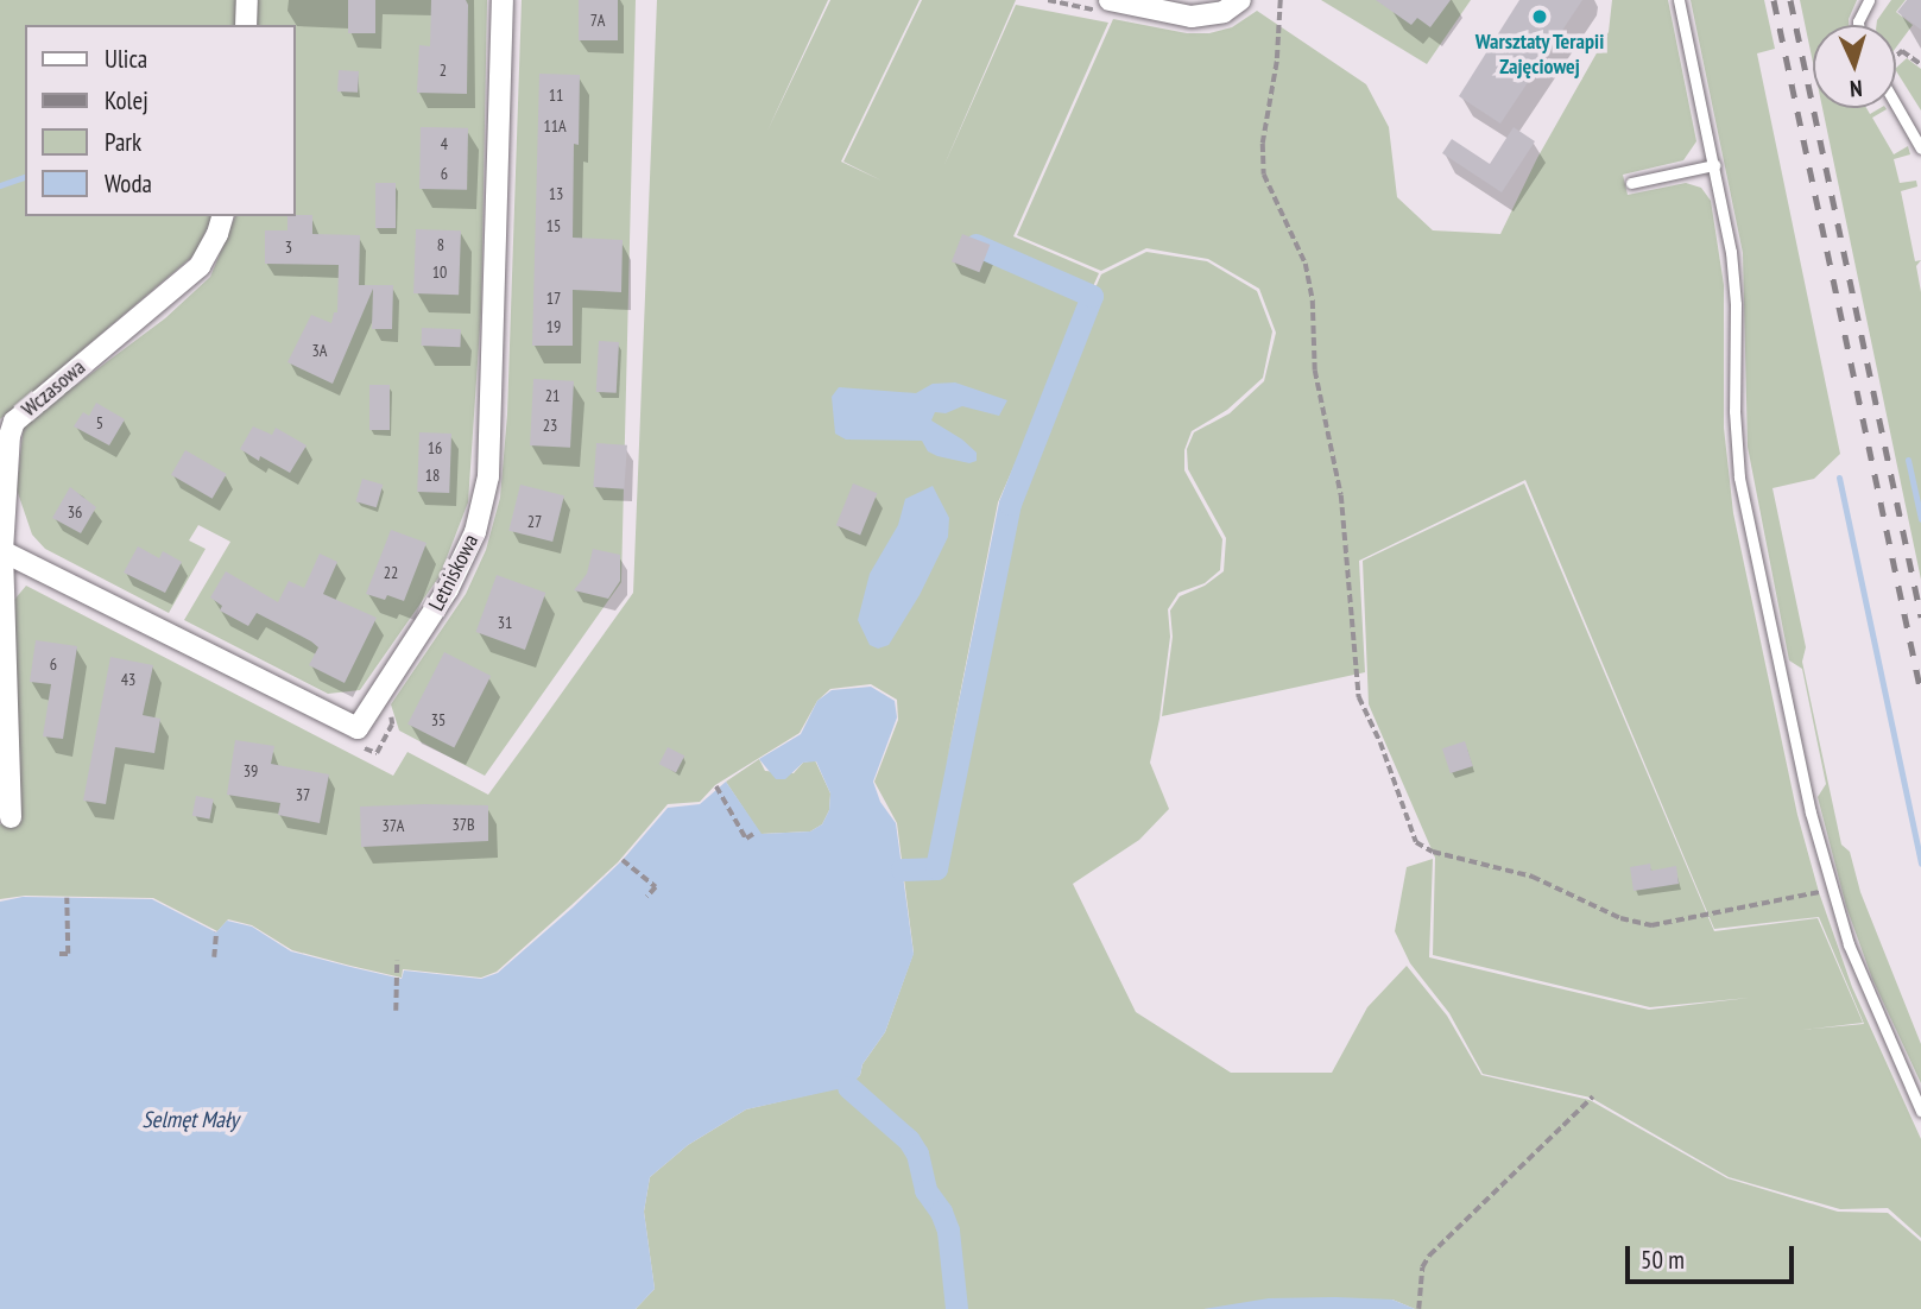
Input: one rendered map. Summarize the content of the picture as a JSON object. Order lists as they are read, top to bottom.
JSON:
{
  "streets": {
    "street": ["Wczasowa", "Letniskowa"]
  },
  "crossings": [
    ["Wczasowa", "Letniskowa"]
  ],
  "water": ["Selmęt Mały"],
  "places": ["Warsztaty Terapii Zajęciowej"],
  "house_numbers": [
    "7A",
    "2",
    "11",
    "11A",
    "4",
    "6",
    "13",
    "15",
    "8",
    "3",
    "10",
    "17",
    "19",
    "3A",
    "21",
    "5",
    "23",
    "16",
    "18",
    "36",
    "27",
    "22",
    "31",
    "6",
    "43",
    "35",
    "39",
    "37",
    "37B",
    "37A"
  ],
  "legend": [
    "Ulica",
    "Kolej",
    "Park",
    "Woda"
  ],
  "scale_bar": "50 m",
  "north": "bottom"
}
